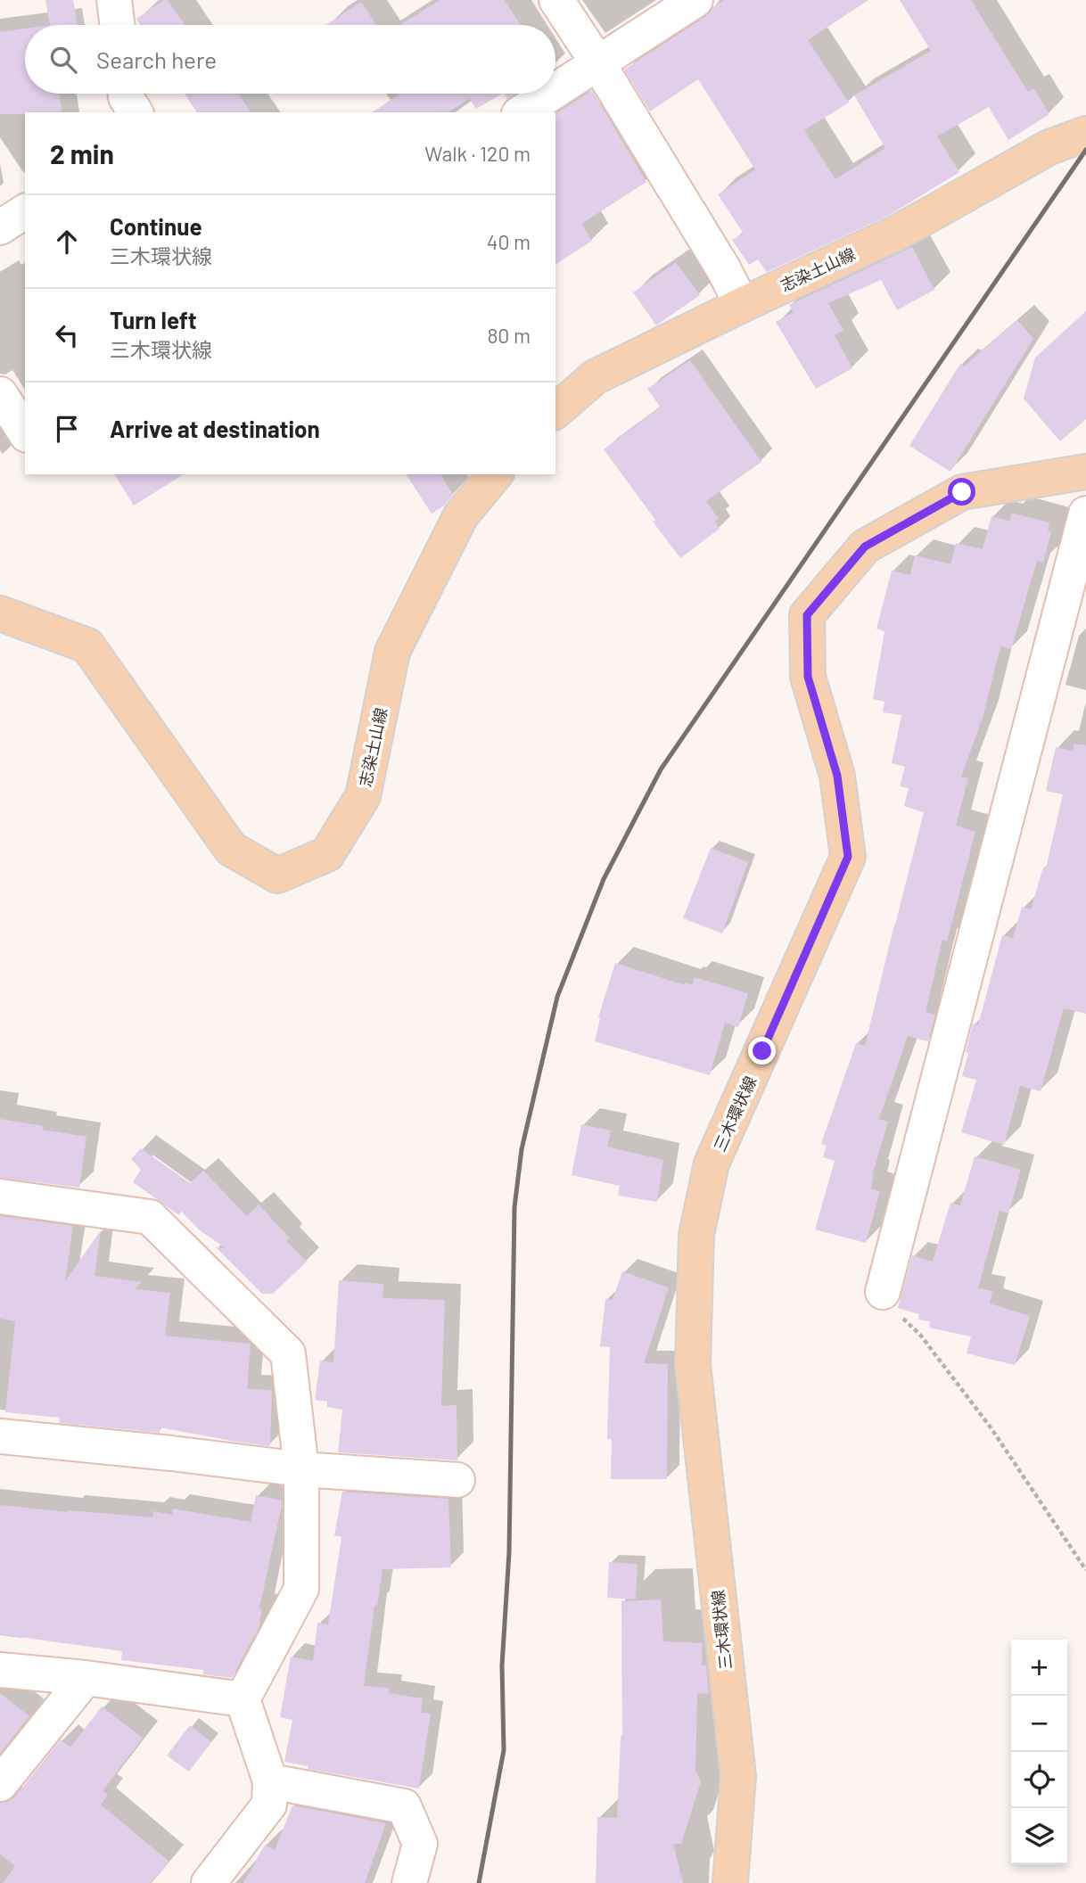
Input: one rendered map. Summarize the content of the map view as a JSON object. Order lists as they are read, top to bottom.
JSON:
{
  "streets": {
    "main road": ["志染土山線", "三木環状線"]
  },
  "page": {
    "search": "Search here",
    "heading": ["2 min", "Walk · 120 m"],
    "list": [
      ["Continue", "三木環状線", "40 m"],
      ["Turn left", "三木環状線", "80 m"],
      "Arrive at destination"
    ],
    "map_buttons": ["+", "−"]
  }
}
